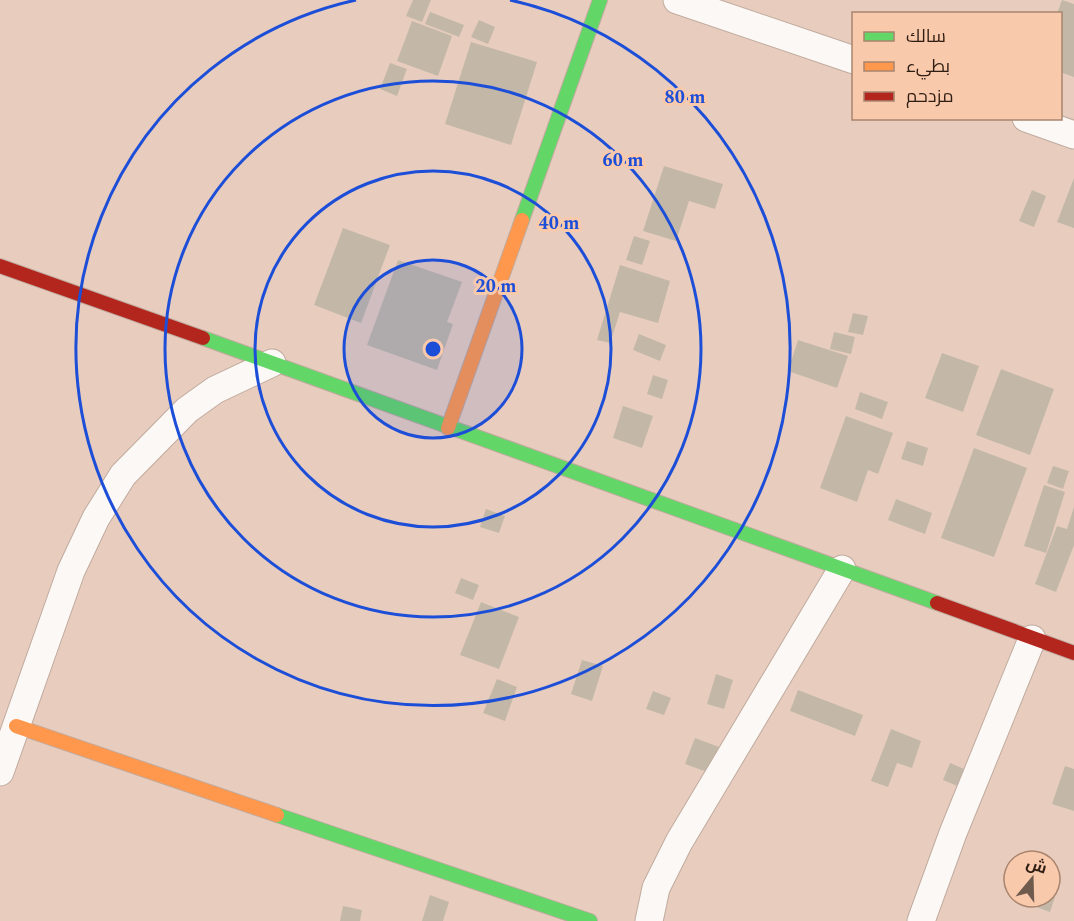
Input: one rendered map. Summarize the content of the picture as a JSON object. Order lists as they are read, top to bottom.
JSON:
{
  "legend": ["سالك", "بطيء", "مزدحم"],
  "north": "top",
  "rings": [
    "80 m",
    "60 m",
    "40 m",
    "20 m"
  ]
}
